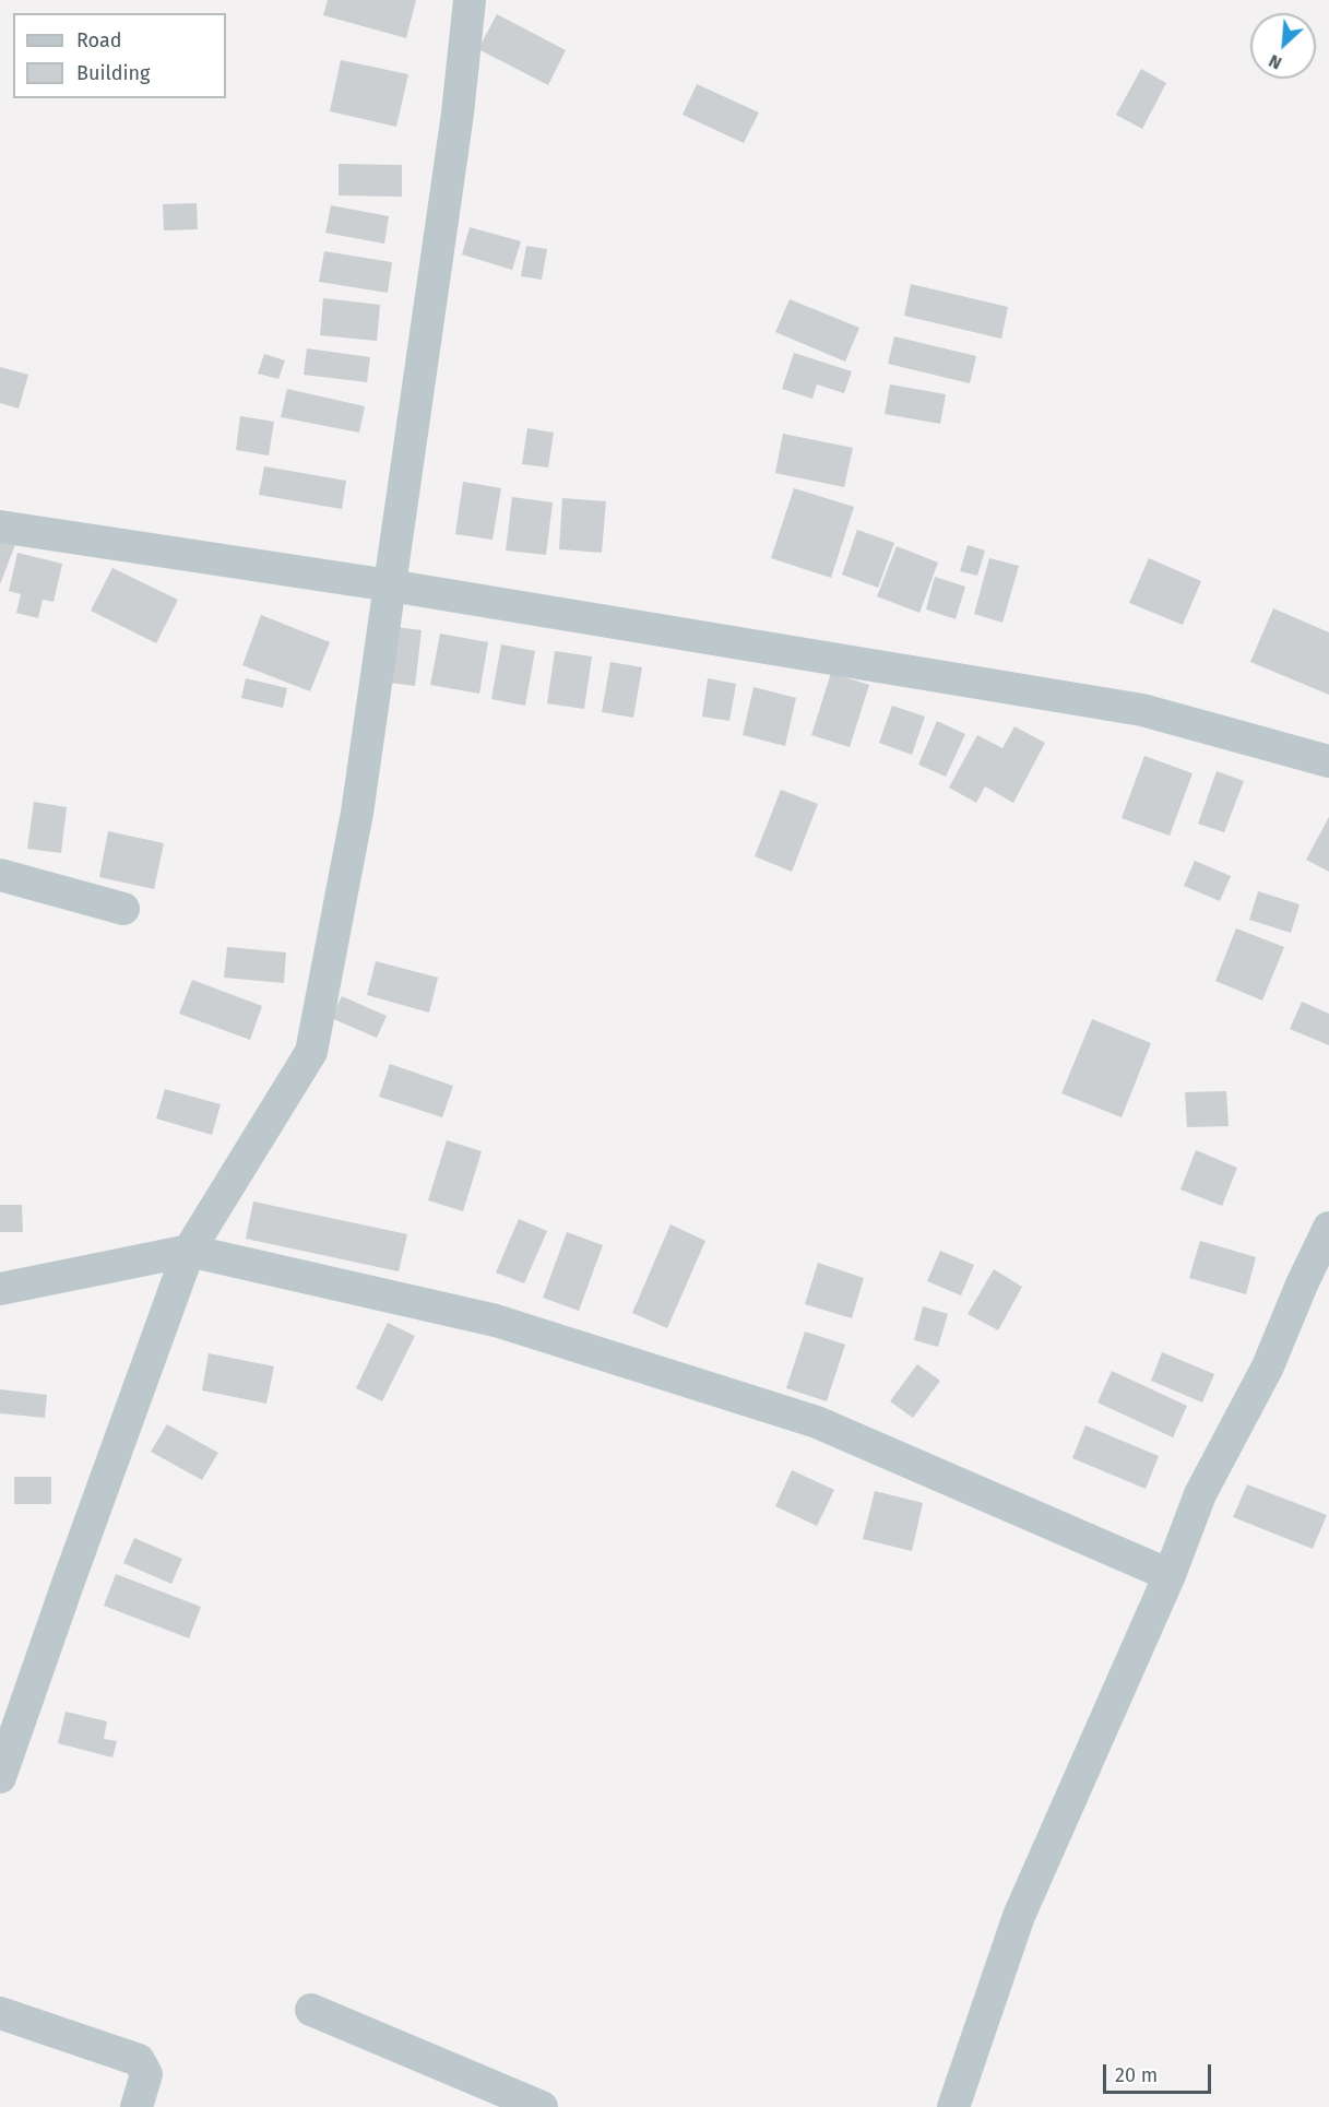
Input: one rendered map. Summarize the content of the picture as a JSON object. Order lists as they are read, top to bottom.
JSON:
{
  "legend": ["Road", "Building"],
  "scale_bar": "20 m",
  "north": "bottom left"
}
